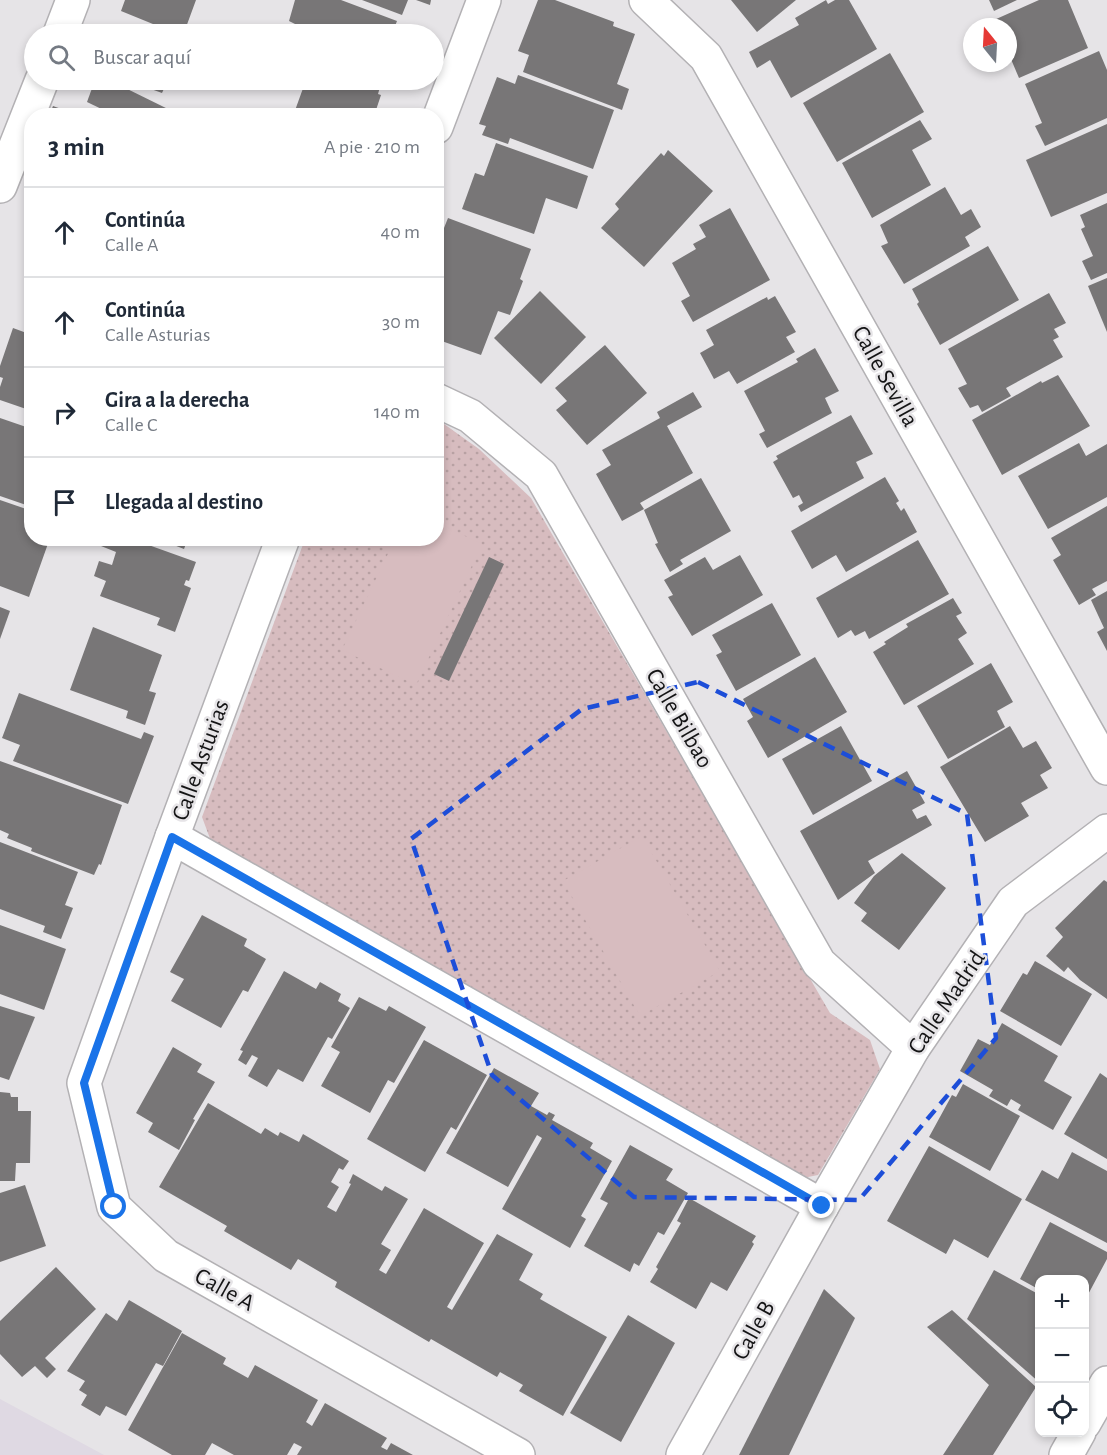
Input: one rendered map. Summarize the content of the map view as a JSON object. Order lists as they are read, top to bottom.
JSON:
{
  "streets": {
    "street": [
      "Calle Sevilla",
      "Calle Bilbao",
      "Calle Asturias",
      "Calle Madrid",
      "Calle A",
      "Calle B"
    ]
  },
  "crossings": [
    ["Calle Bilbao", "Calle Madrid"],
    ["Calle Asturias", "Calle A"],
    ["Calle Madrid", "Calle B"]
  ],
  "north": "top",
  "page": {
    "search": "Buscar aquí",
    "heading": ["3 min", "A pie · 210 m"],
    "list": [
      ["Continúa", "Calle A", "40 m"],
      ["Continúa", "Calle Asturias", "30 m"],
      ["Gira a la derecha", "Calle C", "140 m"],
      "Llegada al destino"
    ],
    "map_buttons": ["+", "−"]
  }
}
